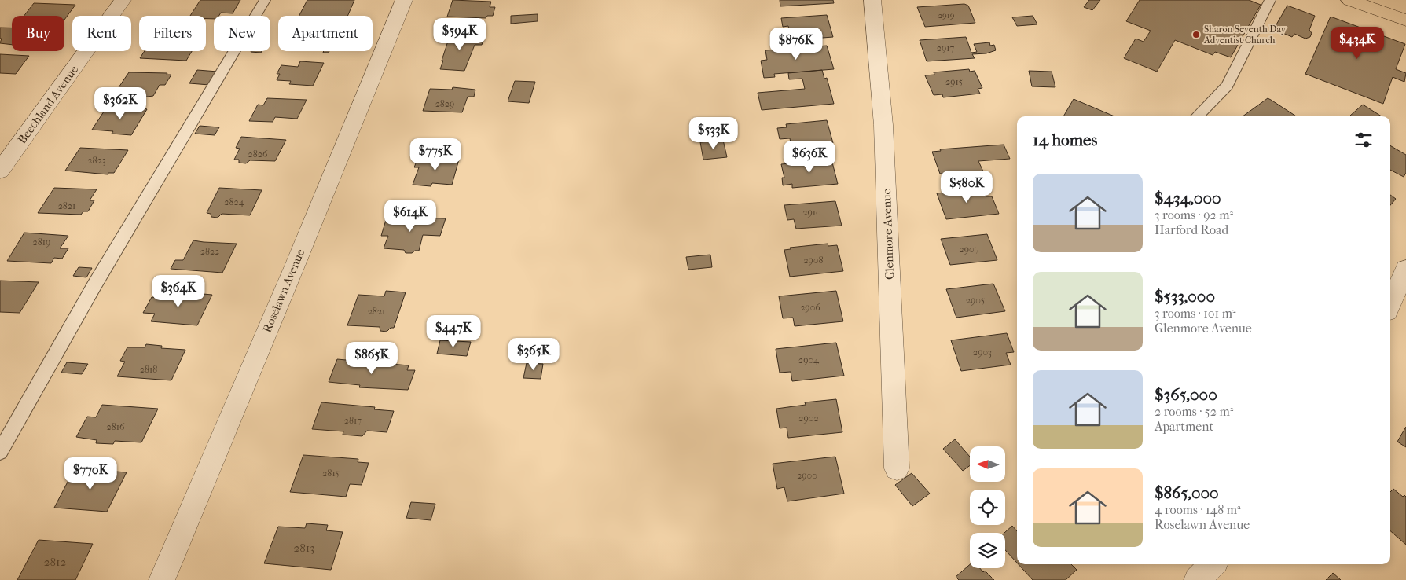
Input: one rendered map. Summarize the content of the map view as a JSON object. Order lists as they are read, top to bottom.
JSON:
{
  "streets": {
    "street": ["Beechland Avenue", "Glenmore Avenue", "Roselawn Avenue"]
  },
  "places": ["Sharon Seventh Day Adventist Church"],
  "house_numbers": [
    "2919",
    "2917",
    "2915",
    "2829",
    "2826",
    "2823",
    "2824",
    "2821",
    "2910",
    "2819",
    "2907",
    "2822",
    "2908",
    "2905",
    "2906",
    "2821",
    "2903",
    "2904",
    "2818",
    "2902",
    "2817",
    "2816",
    "2815",
    "2900",
    "2813",
    "2812"
  ],
  "north": "left",
  "page": {
    "chip": [
      "Buy",
      "Rent",
      "Filters",
      "New",
      "Apartment"
    ],
    "price": [
      "$594K",
      "$434K",
      "$876K",
      "$362K",
      "$533K",
      "$775K",
      "$636K",
      "$580K",
      "$614K",
      "$364K",
      "$447K",
      "$365K",
      "$865K",
      "$770K"
    ],
    "heading": "14 homes",
    "list": [
      {
        "name": "$434,000",
        "note": "3 rooms · 92 m² · Harford Road"
      },
      {
        "name": "$533,000",
        "note": "3 rooms · 101 m² · Glenmore Avenue"
      },
      {
        "name": "$365,000",
        "note": "2 rooms · 52 m² · Apartment"
      },
      {
        "name": "$865,000",
        "note": "4 rooms · 148 m² · Roselawn Avenue"
      }
    ]
  }
}
